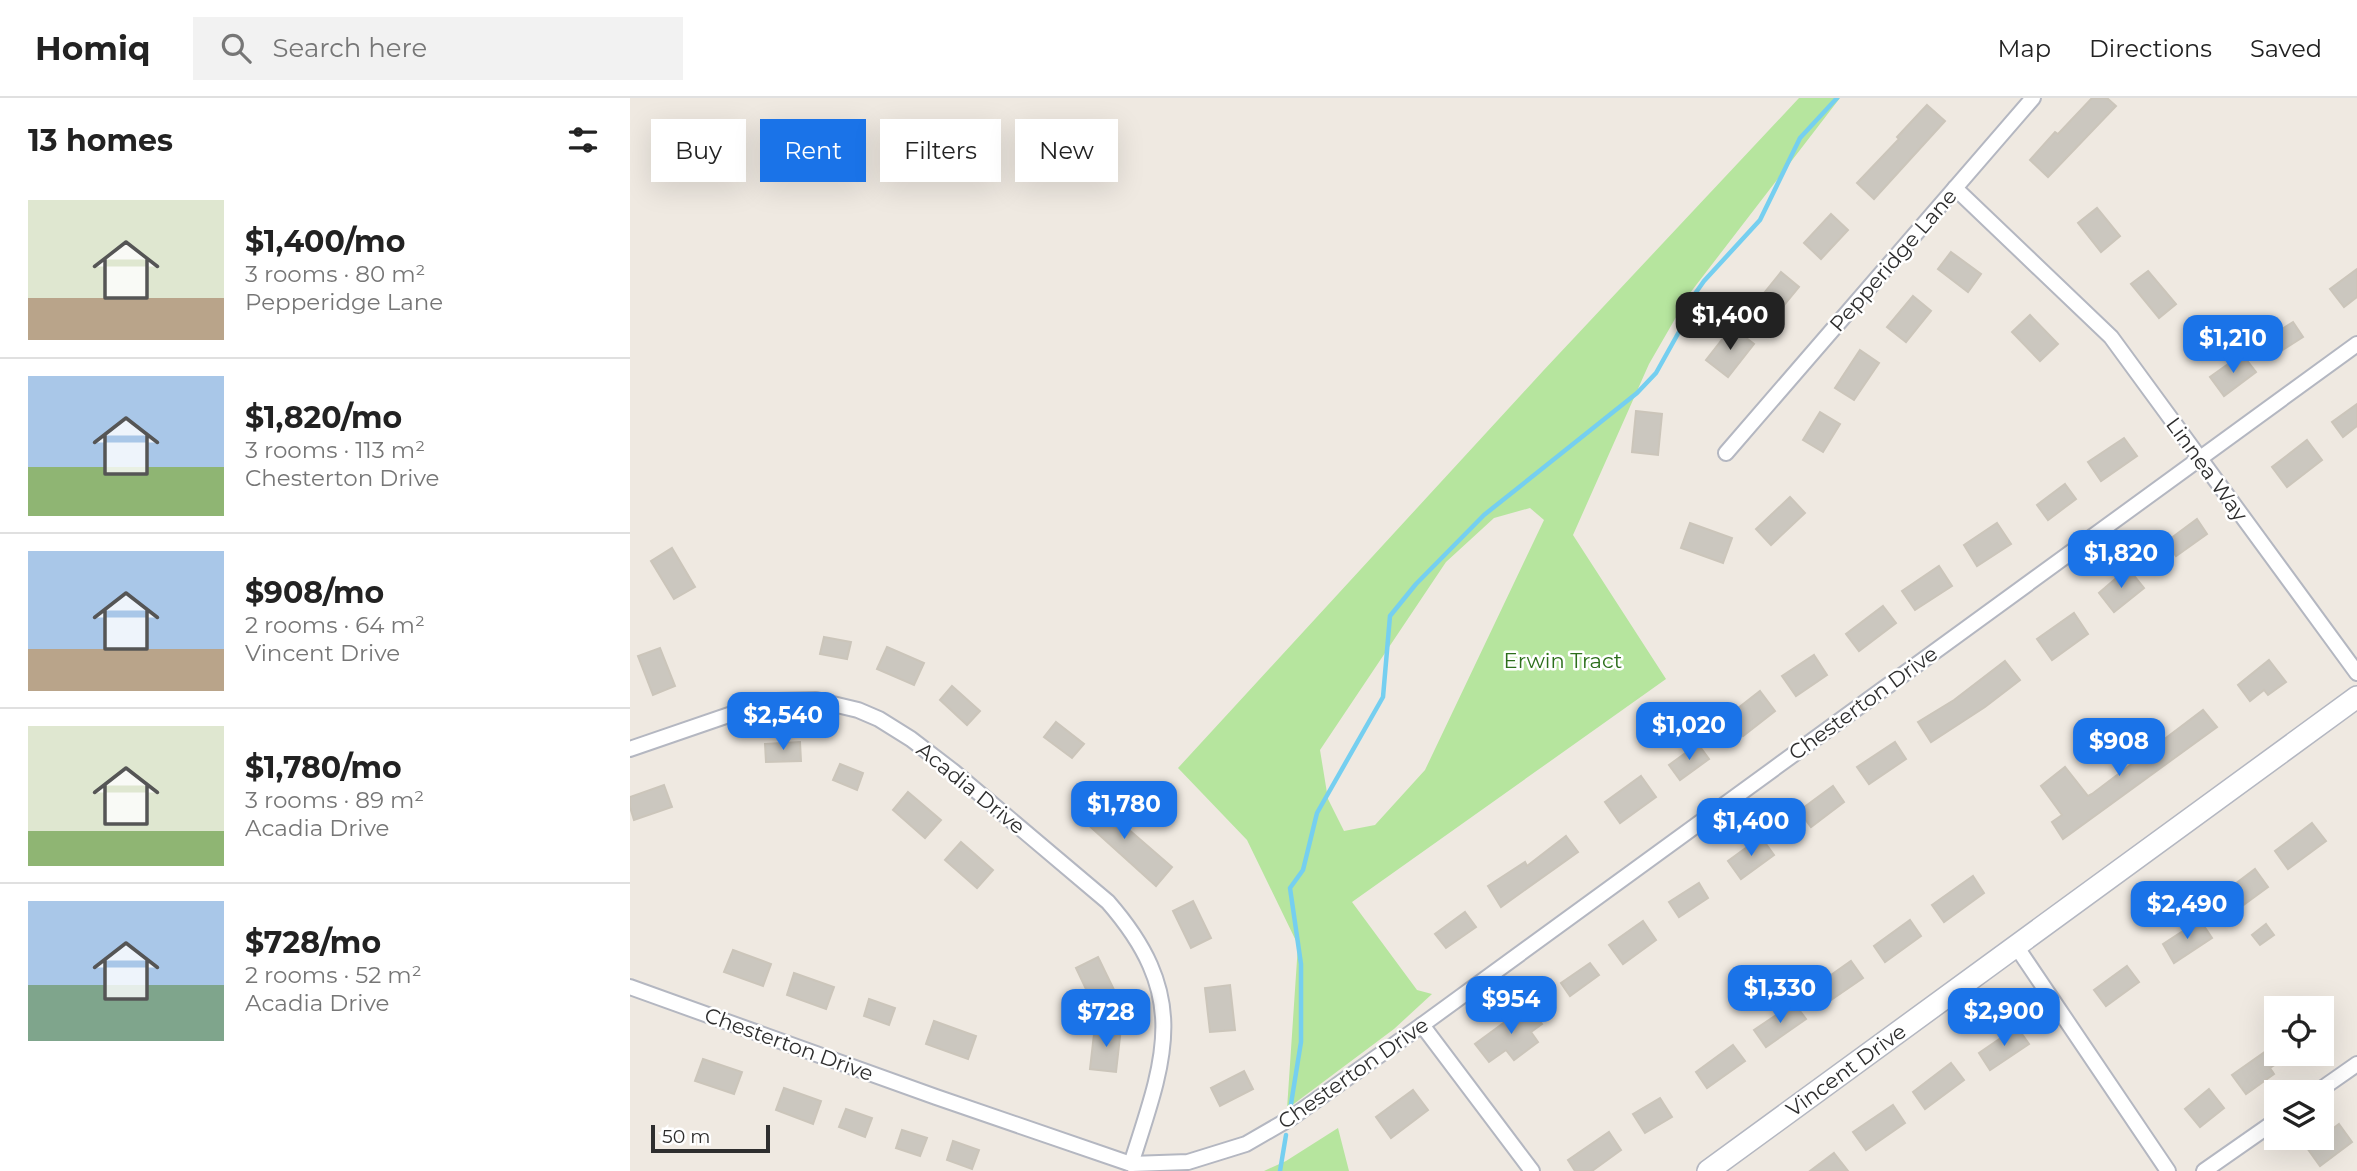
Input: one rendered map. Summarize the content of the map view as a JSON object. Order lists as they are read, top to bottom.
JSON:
{
  "streets": {
    "street": [
      "Pepperidge Lane",
      "Linnea Way",
      "Chesterton Drive",
      "Acadia Drive",
      "Vincent Drive"
    ]
  },
  "crossings": [
    ["Pepperidge Lane", "Linnea Way"],
    ["Linnea Way", "Chesterton Drive"],
    ["Chesterton Drive", "Acadia Drive"]
  ],
  "parks": ["Erwin Tract"],
  "scale_bar": "50 m",
  "page": {
    "header": "Homiq",
    "search": "Search here",
    "nav": ["Map", "Directions", "Saved"],
    "heading": "13 homes",
    "chip": [
      "Buy",
      "Rent",
      "Filters",
      "New"
    ],
    "list": [
      {
        "name": "$1,400/mo",
        "note": "3 rooms · 80 m² · Pepperidge Lane"
      },
      {
        "name": "$1,820/mo",
        "note": "3 rooms · 113 m² · Chesterton Drive"
      },
      {
        "name": "$908/mo",
        "note": "2 rooms · 64 m² · Vincent Drive"
      },
      {
        "name": "$1,780/mo",
        "note": "3 rooms · 89 m² · Acadia Drive"
      },
      {
        "name": "$728/mo",
        "note": "2 rooms · 52 m² · Acadia Drive"
      }
    ],
    "price": [
      "$1,400",
      "$1,210",
      "$1,820",
      "$2,540",
      "$1,020",
      "$908",
      "$1,780",
      "$1,400",
      "$2,490",
      "$1,330",
      "$954",
      "$2,900",
      "$728"
    ],
    "scale": "50 m"
  }
}
